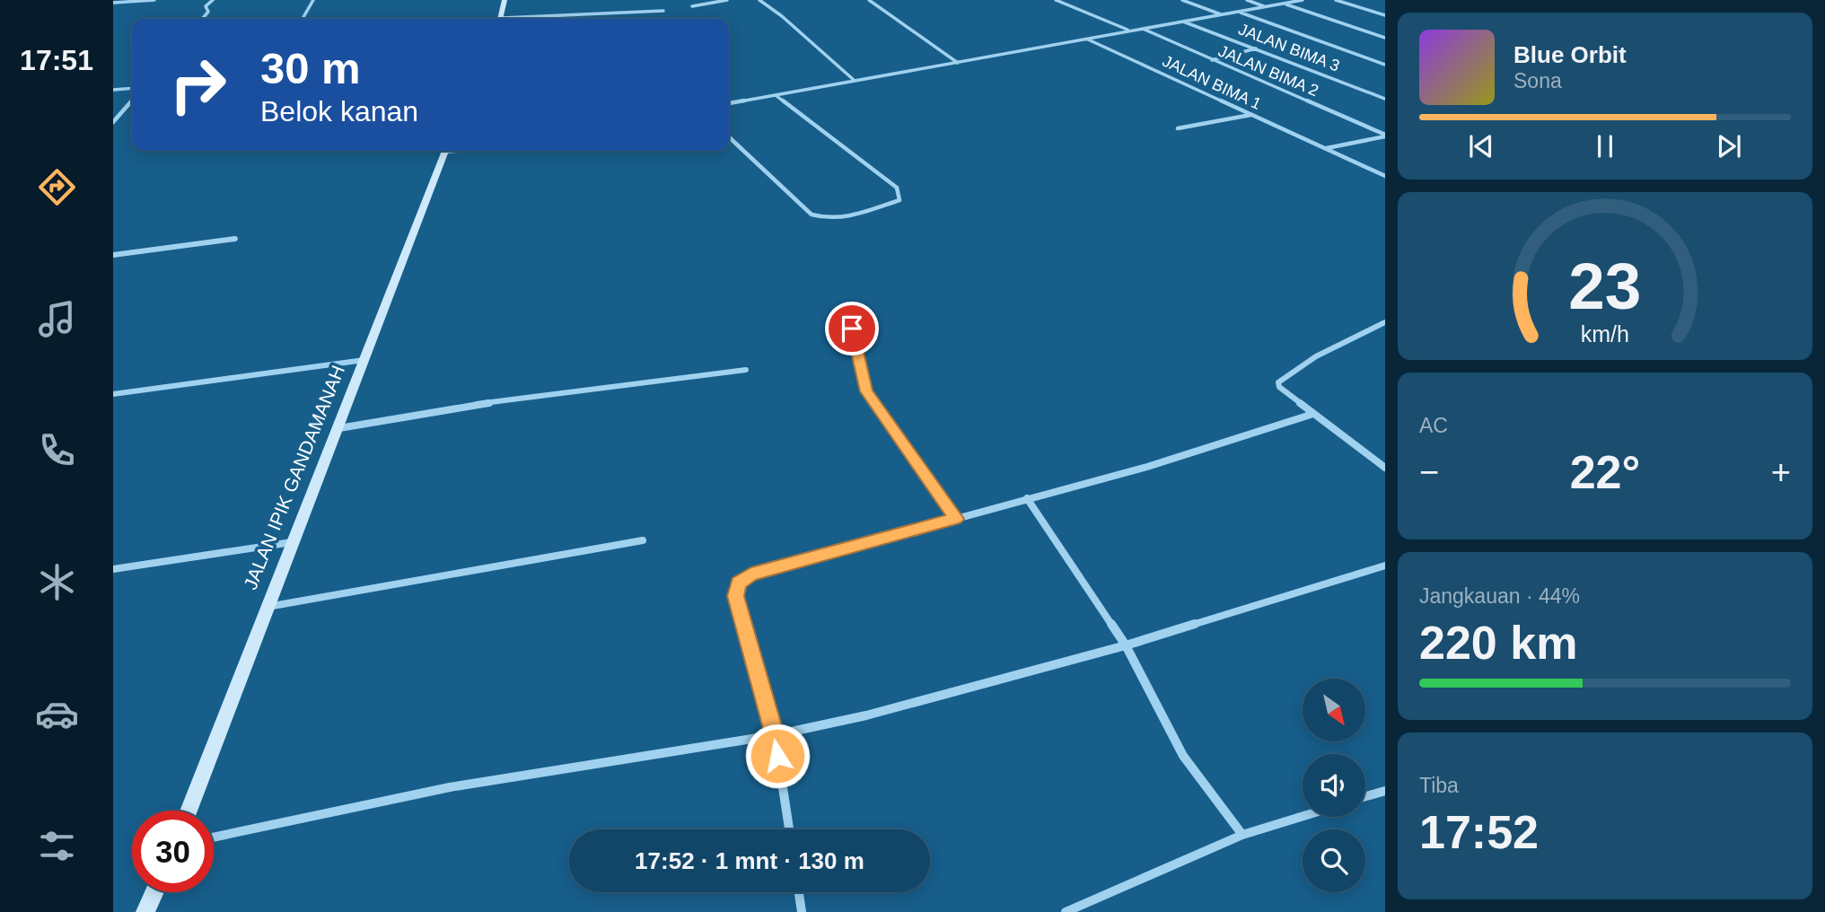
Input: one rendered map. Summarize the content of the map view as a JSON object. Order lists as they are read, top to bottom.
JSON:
{
  "streets": {
    "street": [
      "JALAN BIMA 3",
      "JALAN BIMA 2",
      "JALAN BIMA 1",
      "JALAN IPIK GANDAMANAH"
    ]
  },
  "north": "bottom right",
  "page": {
    "tabs": "17:51",
    "turn": ["30 m", "Belok kanan"],
    "song": ["Blue Orbit", "Sona"],
    "tile": [
      "AC",
      ["Jangkauan · 44%", "220 km"],
      ["Tiba", "17:52"]
    ],
    "heat": ["−", "22°", "+"],
    "limit": "30",
    "trip": "17:52 · 1 mnt · 130 m",
    "gauge": ["23", "km/h"]
  }
}
